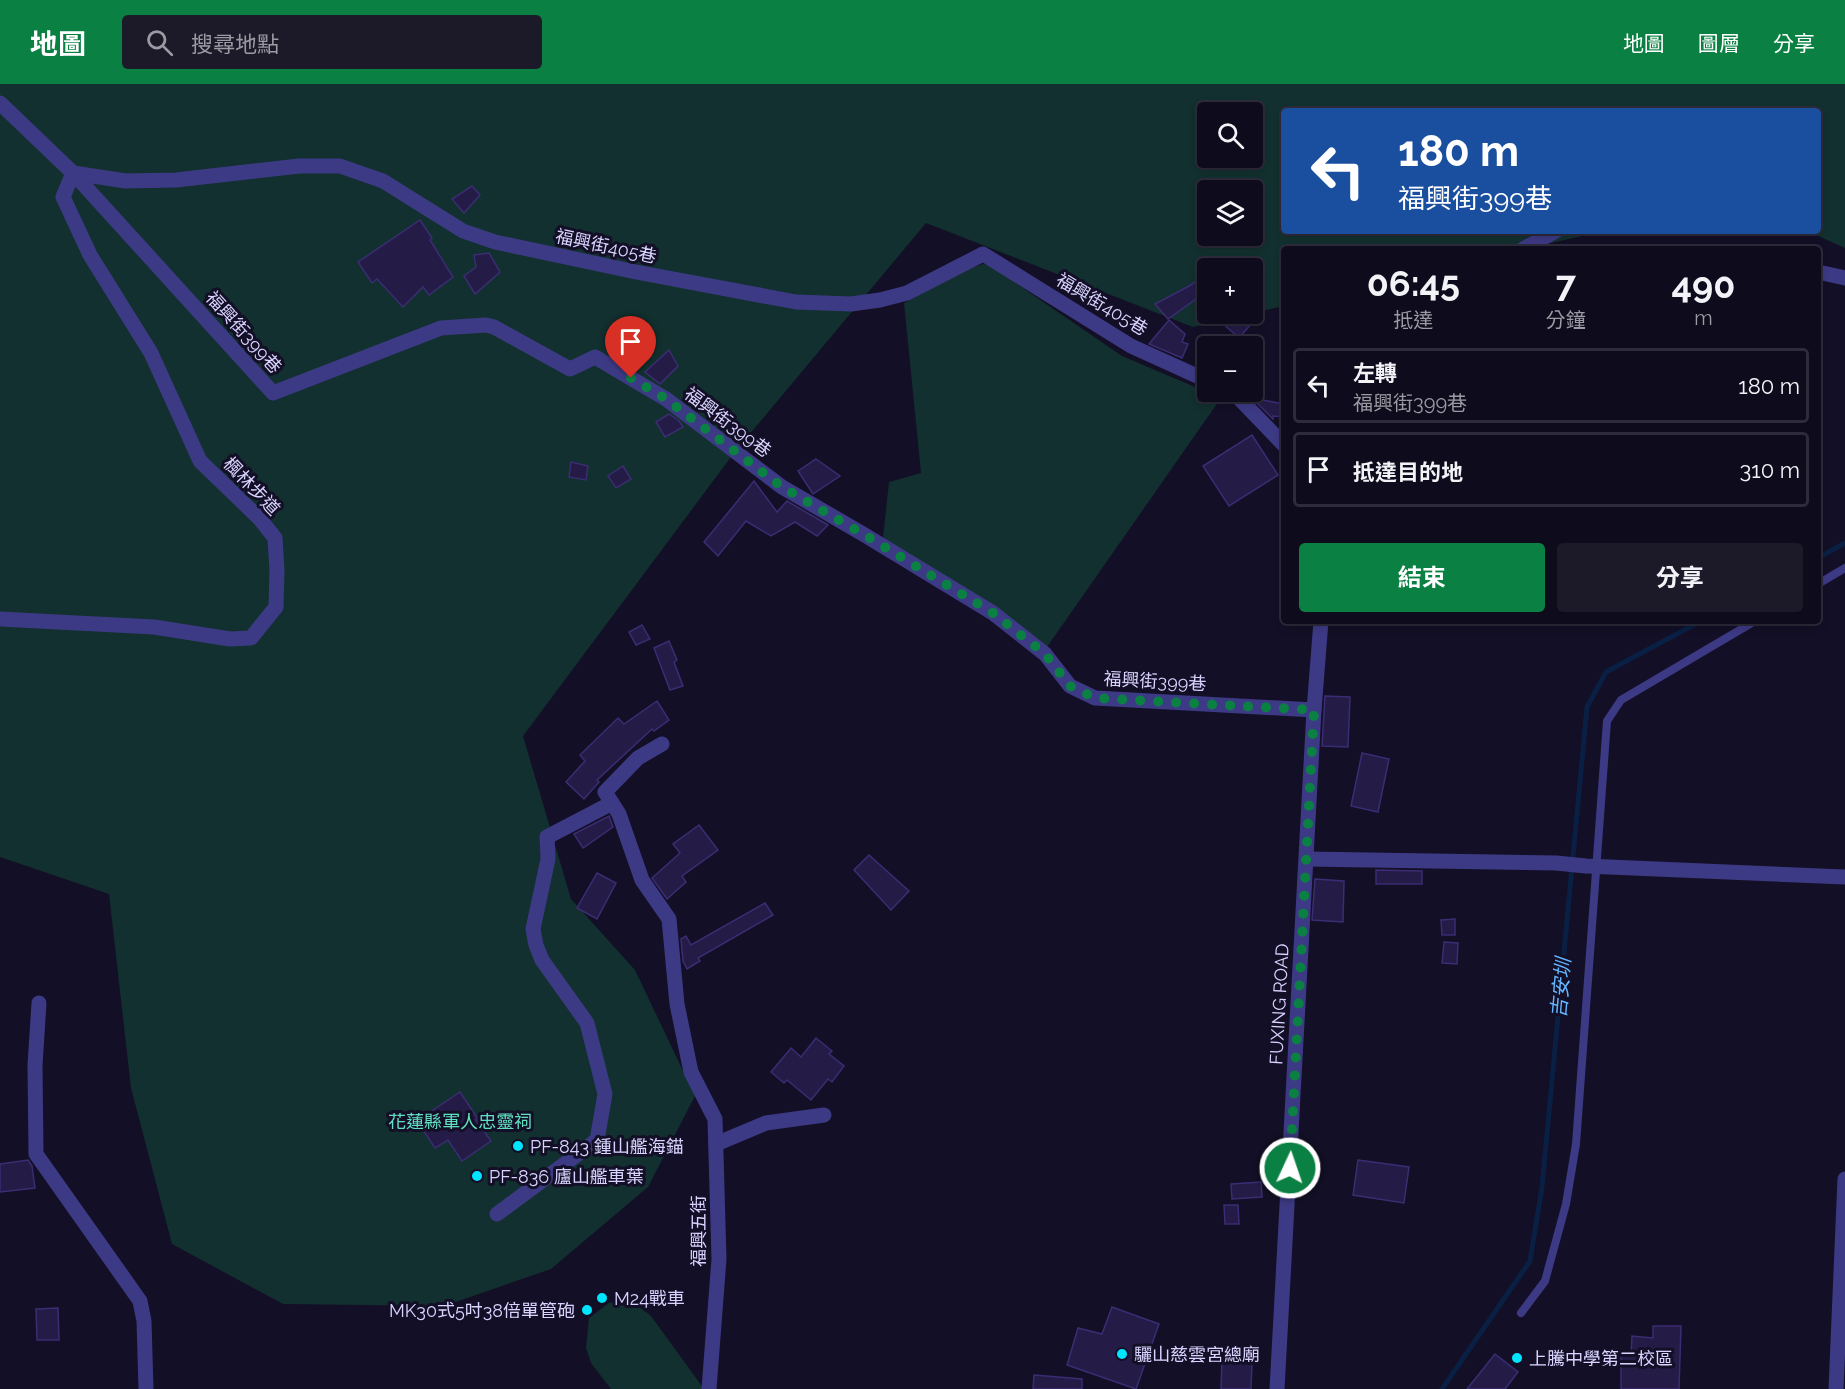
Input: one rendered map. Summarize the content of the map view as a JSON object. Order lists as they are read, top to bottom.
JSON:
{
  "streets": {
    "street": [
      "福興街405巷",
      "福興街399巷",
      "楓林步道",
      "FUXING ROAD",
      "福興五街"
    ]
  },
  "crossings": [
    ["福興街405巷", "福興街399巷"],
    ["福興街405巷", "楓林步道"],
    ["福興街399巷", "楓林步道"],
    ["福興街399巷", "FUXING ROAD"]
  ],
  "water": ["吉安圳"],
  "parks": ["花蓮縣軍人忠靈祠"],
  "places": [
    "PF-843 鍾山艦海錨",
    "PF-836 廬山艦車葉",
    "M24戰車",
    "MK30式5吋38倍單管砲",
    "驪山慈雲宮總廟",
    "上騰中學第二校區"
  ],
  "page": {
    "header": "地圖",
    "search": "搜尋地點",
    "nav": ["地圖", "圖層", "分享"],
    "map_buttons": ["+", "−"],
    "turn": ["180 m", "福興街399巷"],
    "eta": [
      "06:45",
      "抵達",
      "7",
      "分鐘",
      "490",
      "m"
    ],
    "list": [
      {
        "name": "左轉",
        "note": "福興街399巷",
        "value": "180 m"
      },
      {
        "name": "抵達目的地",
        "value": "310 m"
      }
    ],
    "buttons": ["結束", "分享"]
  }
}
